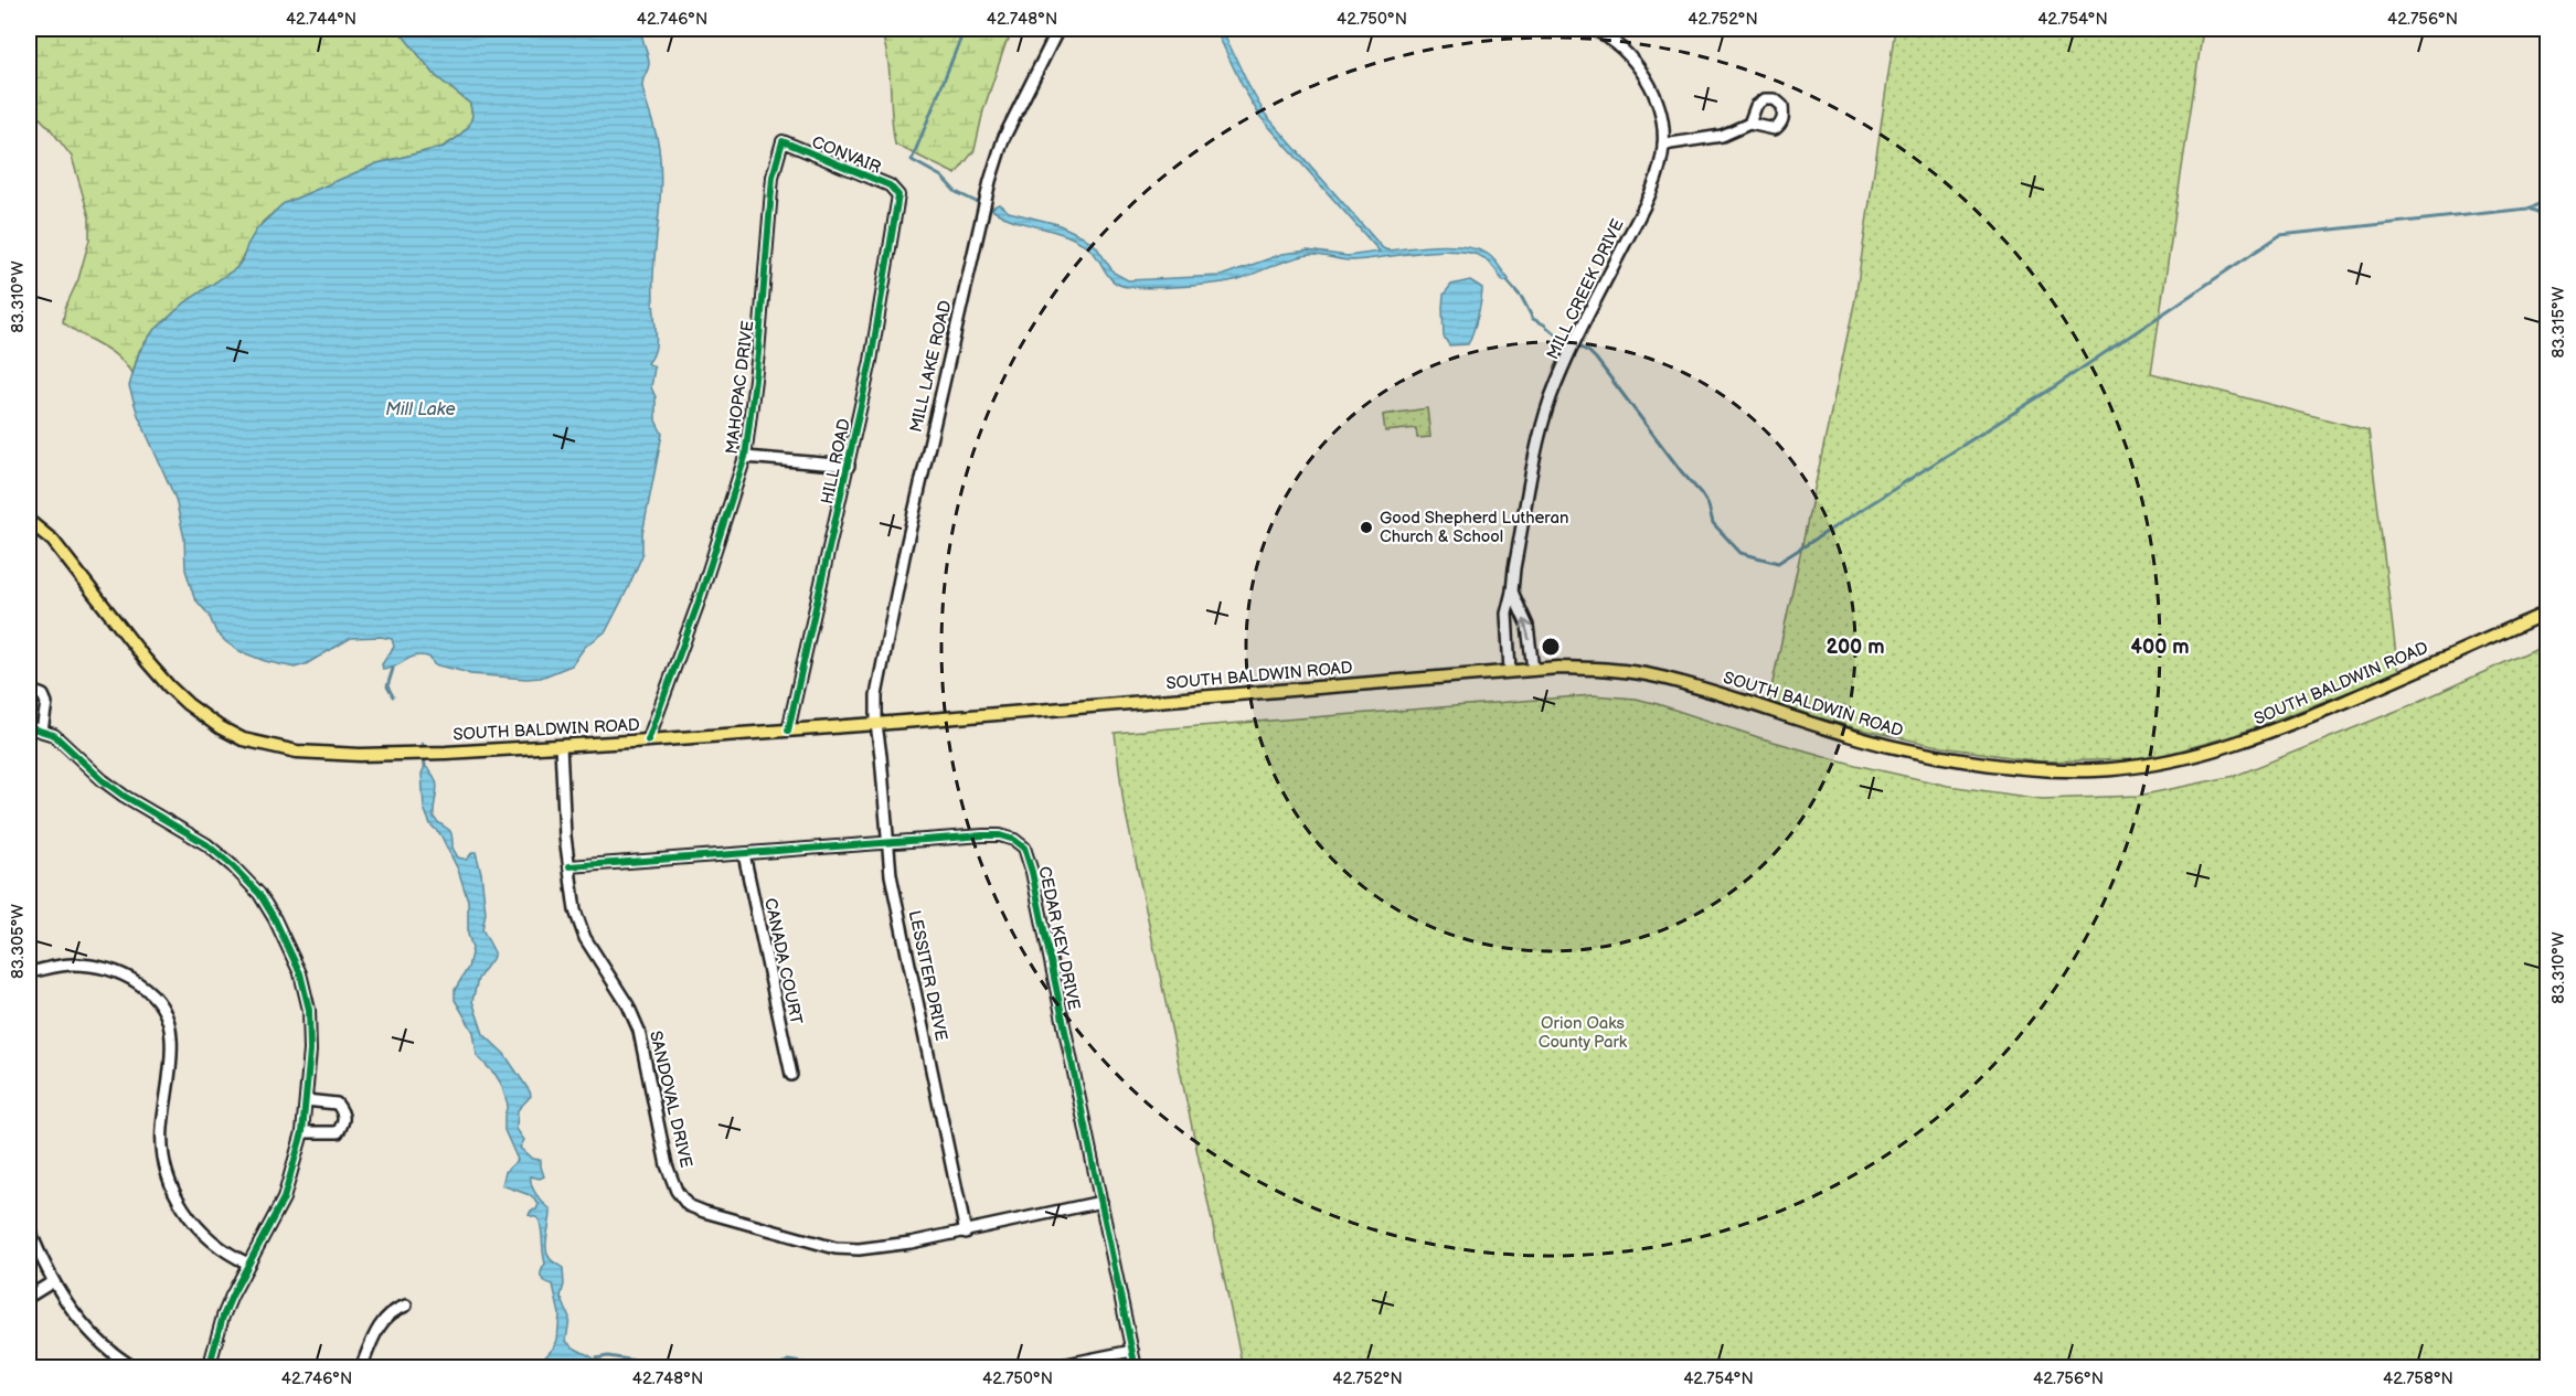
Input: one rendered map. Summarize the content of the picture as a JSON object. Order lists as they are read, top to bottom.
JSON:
{
  "streets": {
    "main road": ["SOUTH BALDWIN ROAD"],
    "street": [
      "CONVAIR",
      "MILL CREEK DRIVE",
      "MILL LAKE ROAD",
      "MAHOPAC DRIVE",
      "HILL ROAD",
      "CEDAR KEY DRIVE",
      "CANADA COURT",
      "LESSITER DRIVE",
      "SANDOVAL DRIVE"
    ]
  },
  "crossings": [
    ["CONVAIR", "MAHOPAC DRIVE"],
    ["CONVAIR", "HILL ROAD"],
    ["MILL CREEK DRIVE", "SOUTH BALDWIN ROAD"],
    ["MILL LAKE ROAD", "SOUTH BALDWIN ROAD"],
    ["MILL LAKE ROAD", "LESSITER DRIVE"],
    ["MAHOPAC DRIVE", "SOUTH BALDWIN ROAD"],
    ["HILL ROAD", "SOUTH BALDWIN ROAD"],
    ["SOUTH BALDWIN ROAD", "LESSITER DRIVE"],
    ["SOUTH BALDWIN ROAD", "SANDOVAL DRIVE"],
    ["CEDAR KEY DRIVE", "CANADA COURT"],
    ["CEDAR KEY DRIVE", "LESSITER DRIVE"],
    ["CEDAR KEY DRIVE", "SANDOVAL DRIVE"],
    ["LESSITER DRIVE", "SANDOVAL DRIVE"]
  ],
  "water": ["Mill Lake"],
  "parks": ["Orion Oaks County Park"],
  "places": ["Good Shepherd Lutheran Church & School"],
  "coordinates": [
    "42.744°N",
    "42.746°N",
    "42.748°N",
    "42.750°N",
    "42.752°N",
    "42.754°N",
    "42.756°N",
    "83.310°W",
    "83.315°W",
    "83.305°W",
    "42.758°N"
  ],
  "rings": ["200 m", "400 m"]
}
